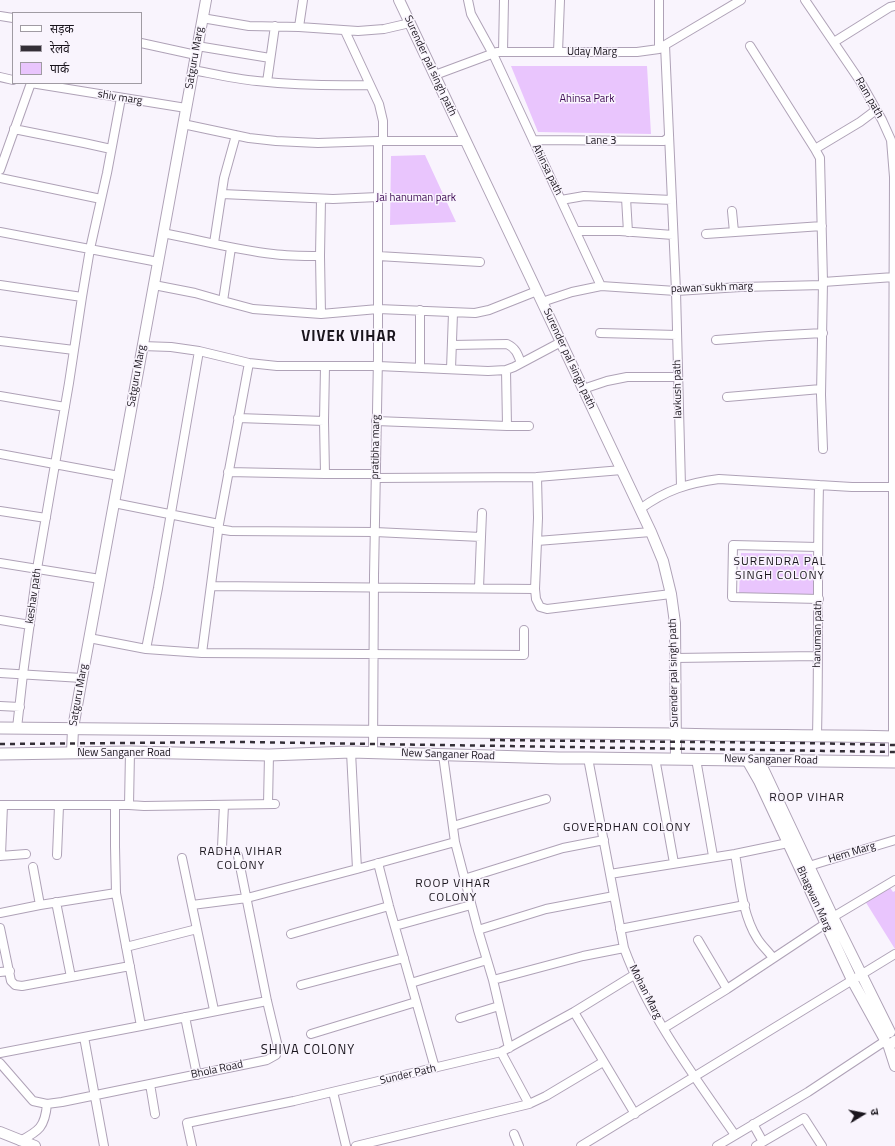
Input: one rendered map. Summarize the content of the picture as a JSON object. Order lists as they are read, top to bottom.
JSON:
{
  "streets": {
    "main road": ["New Sanganer Road"],
    "street": [
      "Uday Marg",
      "Satguru Marg",
      "Surender pal singh path",
      "shiv marg",
      "Ram path",
      "Lane 3",
      "Ahinsa path",
      "pawan sukh marg",
      "lavkush path",
      "pratibha marg",
      "keshav path",
      "hanuman path",
      "Hem Marg",
      "Bhagwan Marg",
      "Mohan Marg",
      "Bhola Road",
      "Sunder Path"
    ]
  },
  "crossings": [
    ["Uday Marg", "Surender pal singh path"],
    ["Uday Marg", "Ahinsa path"],
    ["Uday Marg", "lavkush path"],
    ["Satguru Marg", "shiv marg"],
    ["Satguru Marg", "New Sanganer Road"],
    ["Surender pal singh path", "pawan sukh marg"],
    ["Surender pal singh path", "New Sanganer Road"],
    ["shiv marg", "keshav path"],
    ["Ram path", "pawan sukh marg"],
    ["Ram path", "New Sanganer Road"],
    ["Lane 3", "Ahinsa path"],
    ["Lane 3", "lavkush path"],
    ["Ahinsa path", "pawan sukh marg"],
    ["pawan sukh marg", "lavkush path"],
    ["pratibha marg", "New Sanganer Road"],
    ["keshav path", "New Sanganer Road"],
    ["hanuman path", "New Sanganer Road"],
    ["New Sanganer Road", "Bhagwan Marg"],
    ["New Sanganer Road", "Mohan Marg"],
    ["Hem Marg", "Bhagwan Marg"],
    ["Mohan Marg", "Sunder Path"]
  ],
  "districts": [
    "VIVEK VIHAR",
    "SURENDRA PAL SINGH COLONY",
    "ROOP VIHAR",
    "GOVERDHAN COLONY",
    "RADHA VIHAR COLONY",
    "ROOP VIHAR COLONY",
    "SHIVA COLONY"
  ],
  "parks": ["Ahinsa Park", "Jai hanuman park"],
  "legend": ["सड़क", "रेलवे", "पार्क"],
  "north": "right"
}
